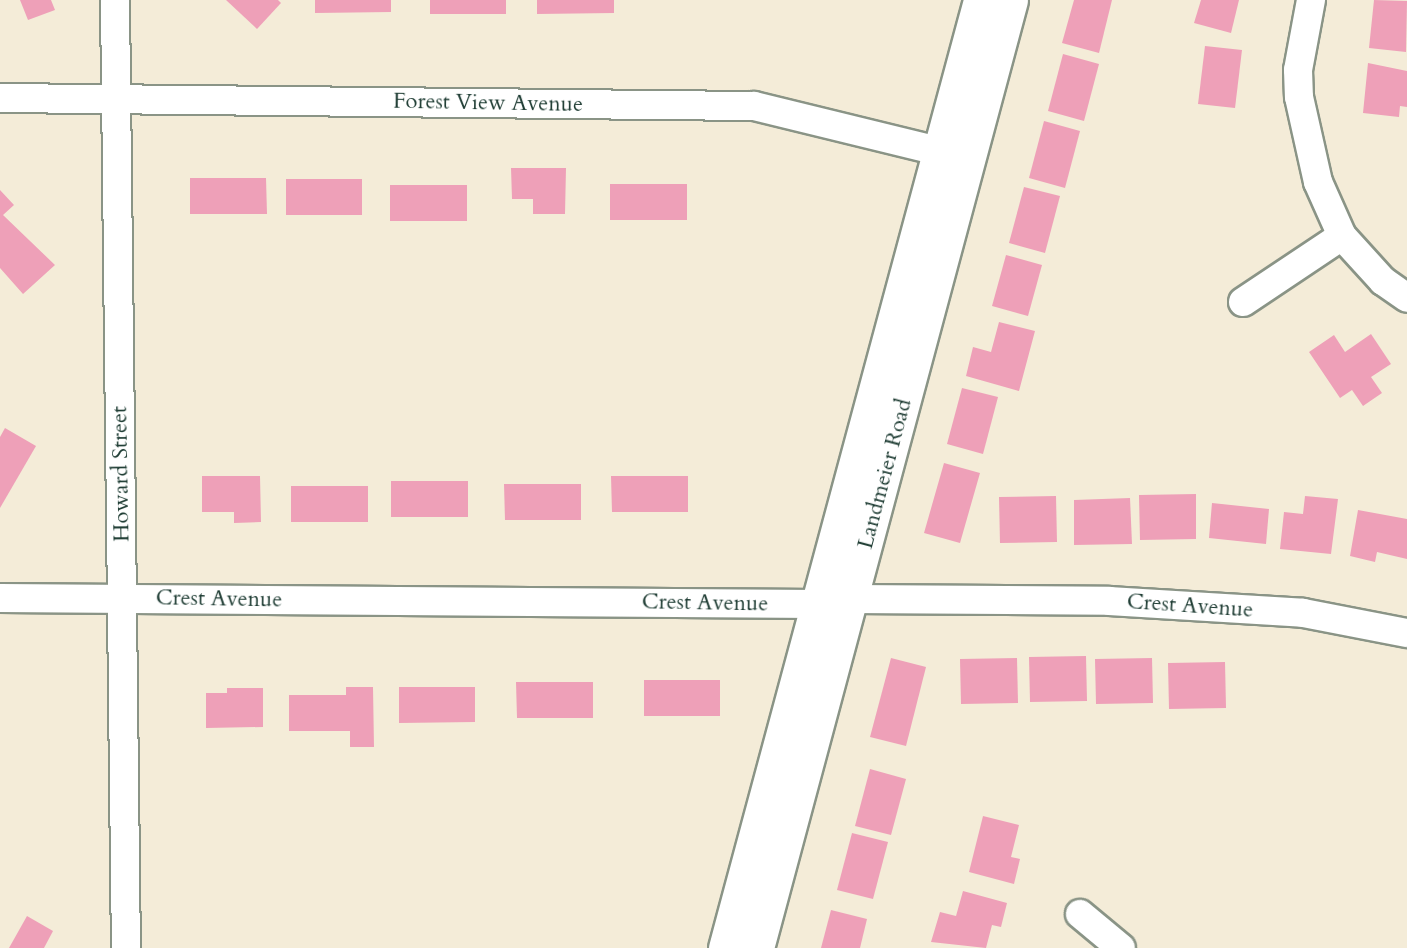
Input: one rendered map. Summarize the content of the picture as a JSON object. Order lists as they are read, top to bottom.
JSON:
{
  "streets": {
    "street": [
      "Forest View Avenue",
      "Howard Street",
      "Landmeier Road",
      "Crest Avenue"
    ]
  },
  "crossings": [
    ["Forest View Avenue", "Howard Street"],
    ["Forest View Avenue", "Landmeier Road"],
    ["Howard Street", "Crest Avenue"],
    ["Landmeier Road", "Crest Avenue"]
  ]
}
